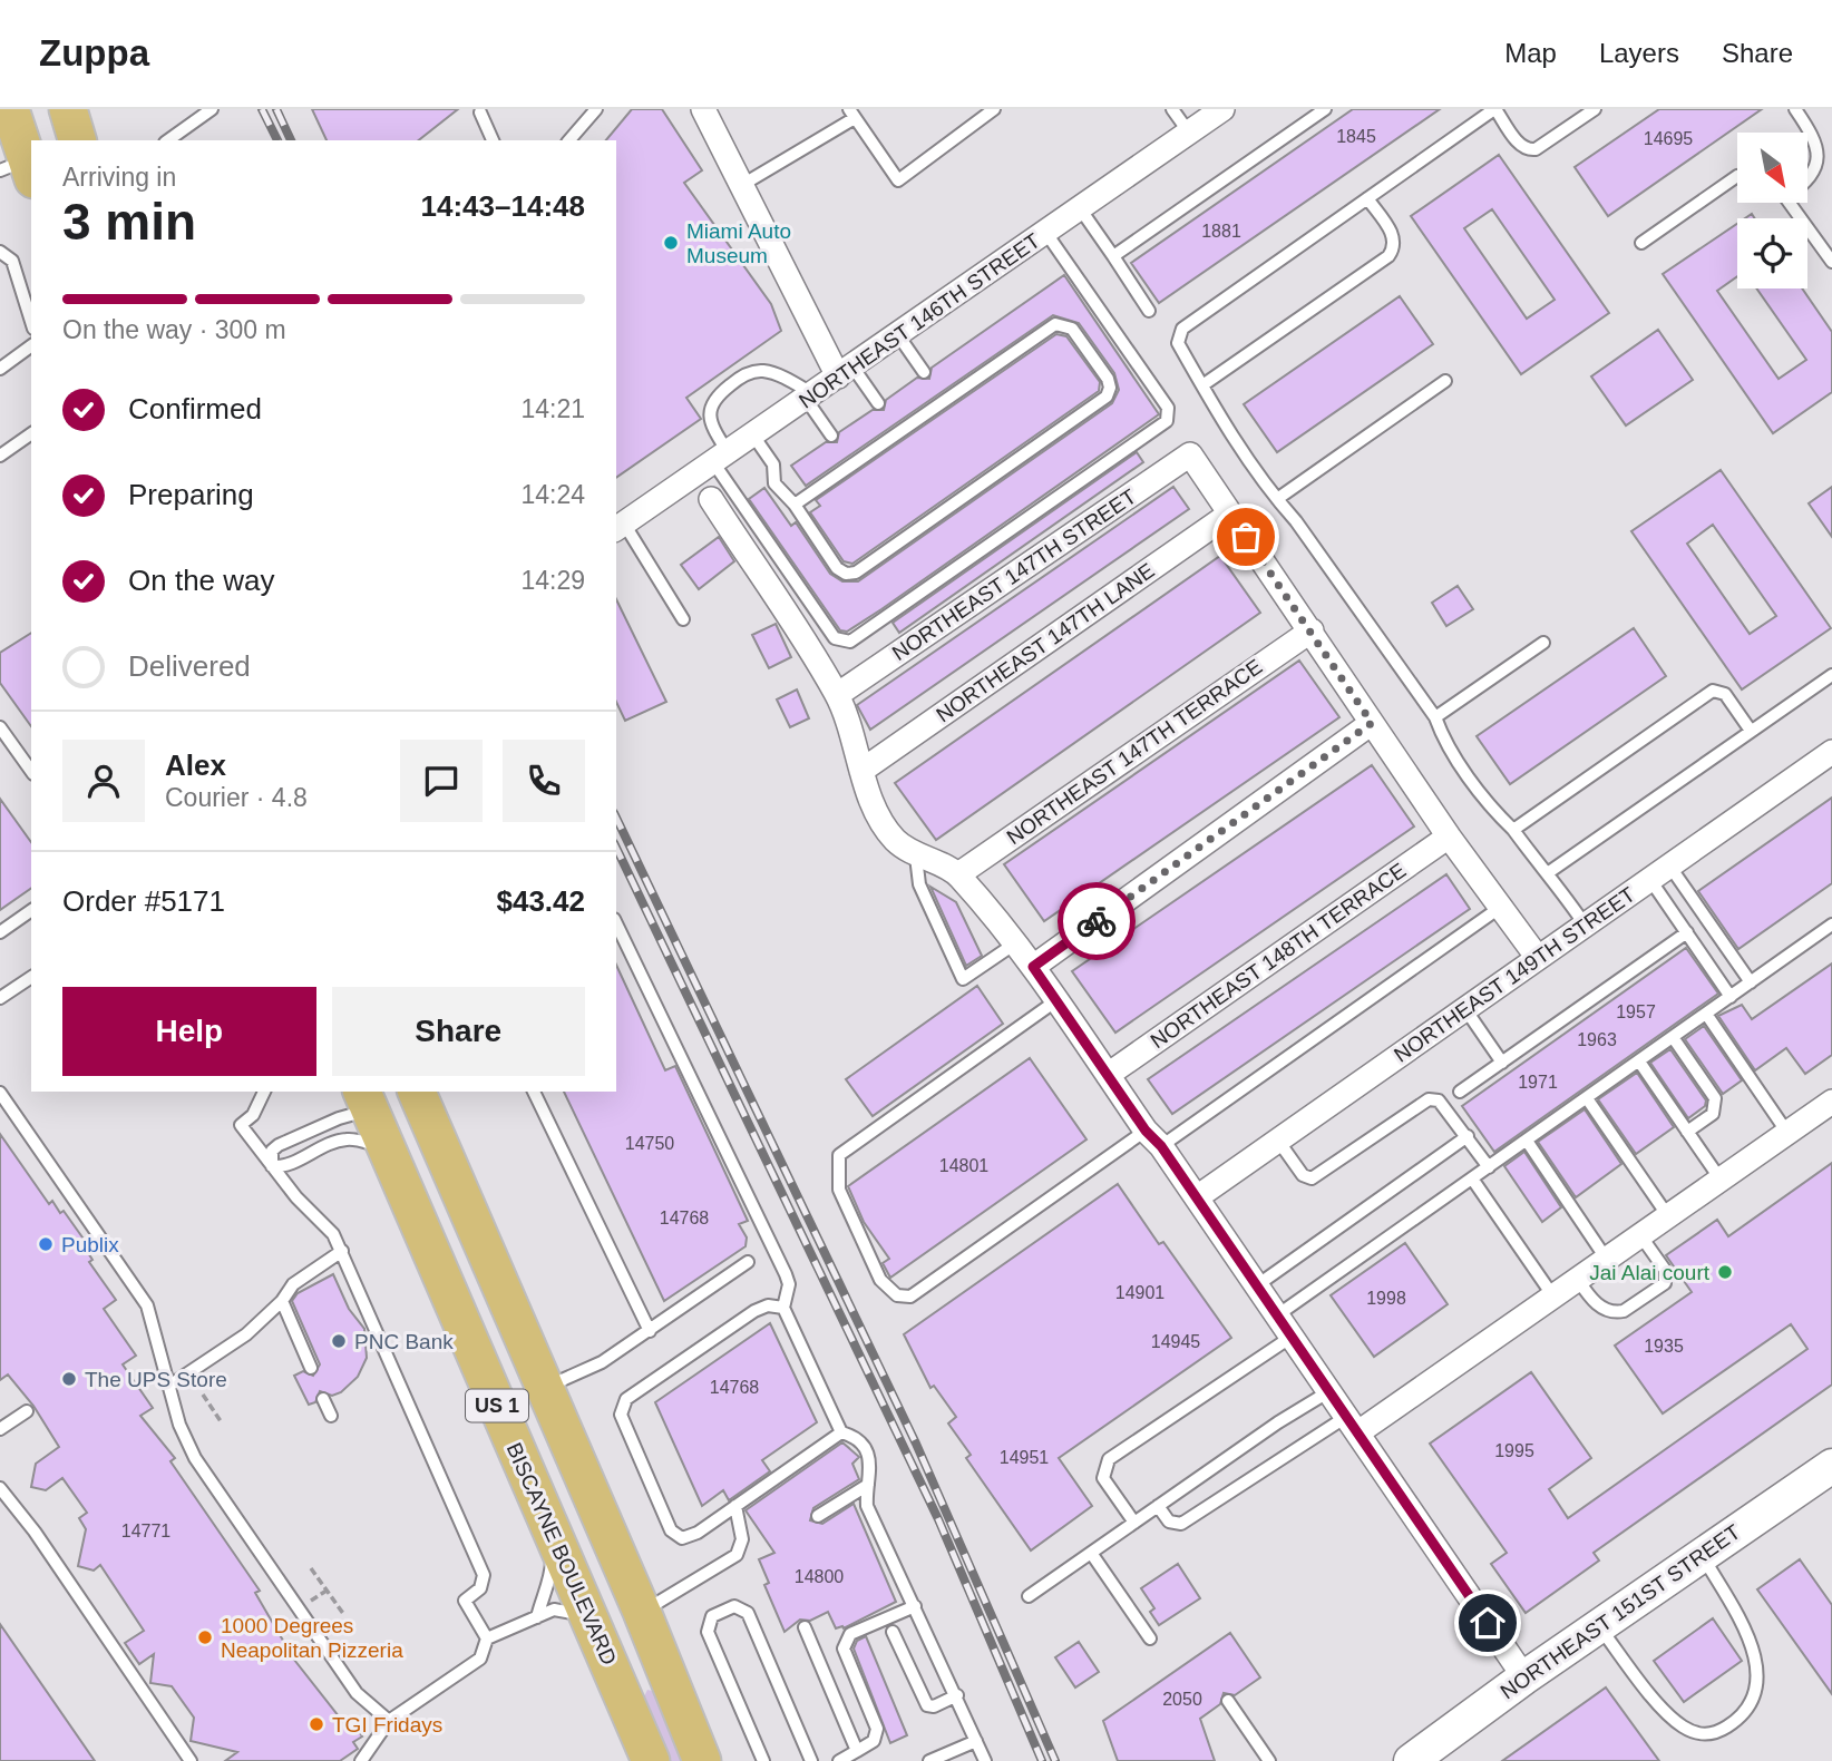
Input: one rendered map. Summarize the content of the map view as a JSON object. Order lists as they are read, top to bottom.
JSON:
{
  "streets": {
    "main road": ["US 1", "BISCAYNE BOULEVARD"],
    "street": [
      "NORTHEAST 146TH STREET",
      "NORTHEAST 147TH STREET",
      "NORTHEAST 147TH LANE",
      "NORTHEAST 147TH TERRACE",
      "NORTHEAST 148TH TERRACE",
      "NORTHEAST 149TH STREET",
      "NORTHEAST 151ST STREET"
    ]
  },
  "crossings": [
    ["NORTHEAST 147TH STREET", "NORTHEAST 147TH LANE"]
  ],
  "places": [
    "Miami Auto Museum",
    "Publix",
    "Jai Alai court",
    "PNC Bank",
    "The UPS Store",
    "1000 Degrees Neapolitan Pizzeria",
    "TGI Fridays"
  ],
  "house_numbers": [
    "1845",
    "14695",
    "1881",
    "1957",
    "1963",
    "1971",
    "14750",
    "14801",
    "14768",
    "14901",
    "1998",
    "14945",
    "1935",
    "14768",
    "1995",
    "14951",
    "14771",
    "14800",
    "2050"
  ],
  "north": "bottom right",
  "page": {
    "header": "Zuppa",
    "nav": ["Map", "Layers", "Share"],
    "heading": ["3 min", "Arriving in", "14:43–14:48"],
    "panel": [
      "Alex",
      "Courier · 4.8",
      "Order #5171",
      "$43.42"
    ],
    "bar": "On the way · 300 m",
    "list": [
      ["Confirmed", "14:21"],
      ["Preparing", "14:24"],
      ["On the way", "14:29"],
      "Delivered"
    ],
    "buttons": ["Help", "Share"]
  }
}
